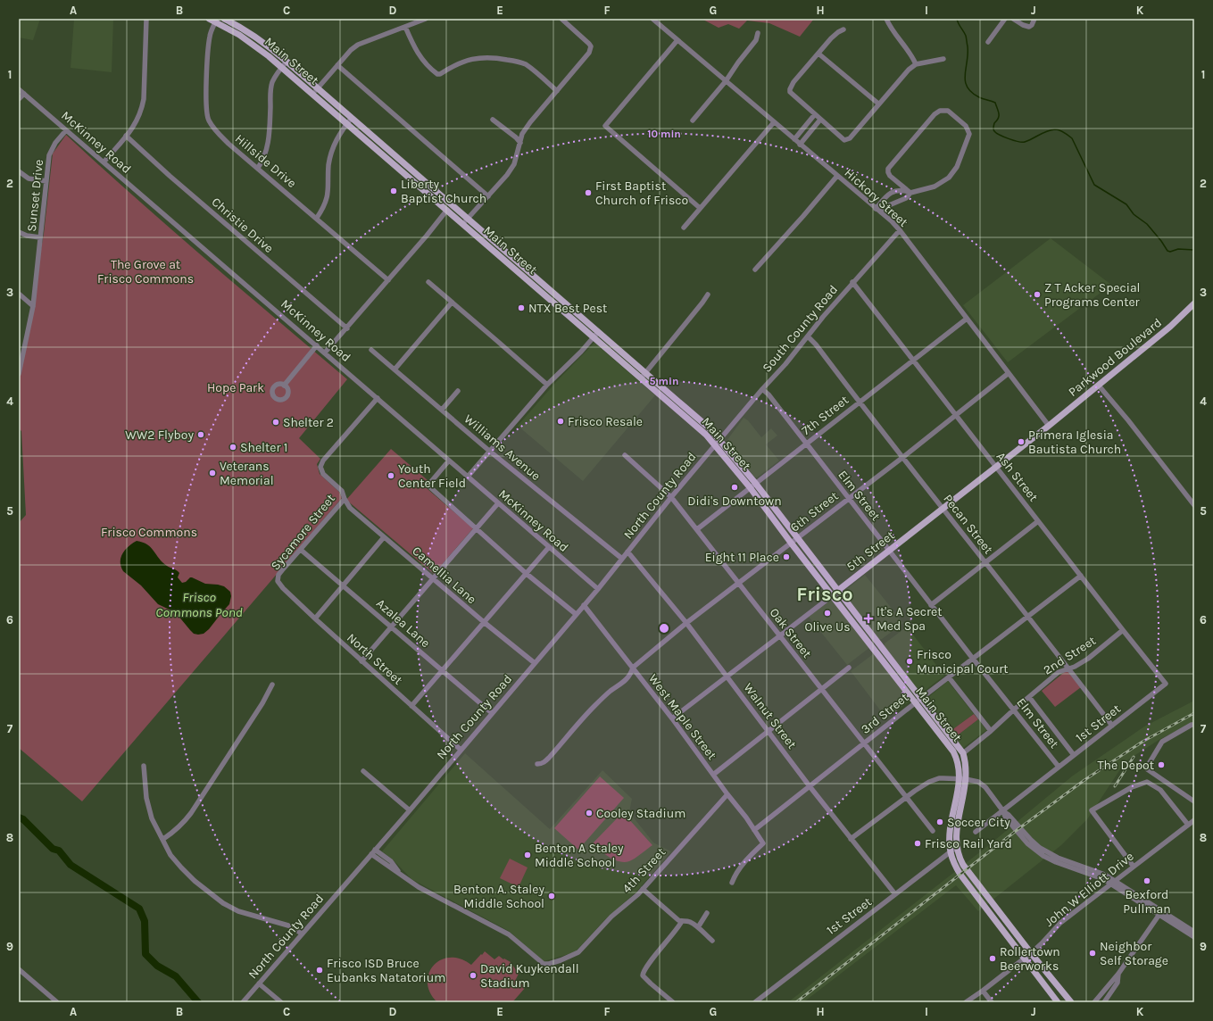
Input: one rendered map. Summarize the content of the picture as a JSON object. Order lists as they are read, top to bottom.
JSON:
{
  "streets": {
    "main road": ["Main Street", "Parkwood Boulevard", "5th Street"],
    "street": [
      "McKinney Road",
      "Hillside Drive",
      "Sunset Drive",
      "Hickory Street",
      "Christie Drive",
      "South County Road",
      "7th Street",
      "Williams Avenue",
      "Ash Street",
      "North County Road",
      "Elm Street",
      "6th Street",
      "Pecan Street",
      "Sycamore Street",
      "Camellia Lane",
      "Azalea Lane",
      "Oak Street",
      "2nd Street",
      "North Street",
      "3rd Street",
      "Walnut Street",
      "West Maple Street",
      "1st Street",
      "4th Street",
      "John W Elliott Drive"
    ]
  },
  "crossings": [
    ["Main Street", "Hillside Drive"],
    ["Main Street", "South County Road"],
    ["Main Street", "7th Street"],
    ["Main Street", "North County Road"],
    ["Main Street", "6th Street"],
    ["Main Street", "5th Street"],
    ["Main Street", "2nd Street"],
    ["Main Street", "3rd Street"],
    ["Main Street", "1st Street"],
    ["Main Street", "John W Elliott Drive"],
    ["McKinney Road", "Sunset Drive"],
    ["McKinney Road", "North County Road"],
    ["McKinney Road", "Sycamore Street"],
    ["Hickory Street", "South County Road"],
    ["Hickory Street", "Parkwood Boulevard"],
    ["Hickory Street", "7th Street"],
    ["Hickory Street", "6th Street"],
    ["Hickory Street", "5th Street"],
    ["South County Road", "Ash Street"],
    ["South County Road", "North County Road"],
    ["South County Road", "Elm Street"],
    ["South County Road", "Pecan Street"],
    ["Parkwood Boulevard", "5th Street"],
    ["7th Street", "Ash Street"],
    ["7th Street", "Elm Street"],
    ["7th Street", "Pecan Street"],
    ["7th Street", "Oak Street"],
    ["Williams Avenue", "North County Road"],
    ["Ash Street", "6th Street"],
    ["Ash Street", "5th Street"],
    ["Ash Street", "2nd Street"],
    ["Ash Street", "3rd Street"],
    ["Ash Street", "1st Street"],
    ["North County Road", "Camellia Lane"],
    ["North County Road", "Azalea Lane"],
    ["North County Road", "Oak Street"],
    ["North County Road", "North Street"],
    ["North County Road", "Walnut Street"],
    ["North County Road", "West Maple Street"],
    ["North County Road", "4th Street"],
    ["Elm Street", "6th Street"],
    ["Elm Street", "5th Street"],
    ["Elm Street", "2nd Street"],
    ["Elm Street", "3rd Street"],
    ["Elm Street", "1st Street"],
    ["6th Street", "Pecan Street"],
    ["6th Street", "Oak Street"],
    ["6th Street", "Walnut Street"],
    ["6th Street", "West Maple Street"],
    ["Pecan Street", "5th Street"],
    ["Pecan Street", "2nd Street"],
    ["Pecan Street", "3rd Street"],
    ["Pecan Street", "1st Street"],
    ["Sycamore Street", "Camellia Lane"],
    ["Sycamore Street", "Azalea Lane"],
    ["Sycamore Street", "North Street"],
    ["5th Street", "Oak Street"],
    ["5th Street", "Walnut Street"],
    ["5th Street", "West Maple Street"],
    ["Oak Street", "3rd Street"],
    ["3rd Street", "Walnut Street"],
    ["3rd Street", "West Maple Street"],
    ["Walnut Street", "1st Street"],
    ["West Maple Street", "4th Street"]
  ],
  "districts": ["Frisco"],
  "water": ["Frisco Commons Pond"],
  "parks": ["The Grove at Frisco Commons", "Hope Park", "Frisco Commons"],
  "places": {
    "other": [
      "Liberty Baptist Church",
      "First Baptist Church of Frisco",
      "Z T Acker Special Programs Center",
      "NTX Best Pest",
      "Frisco Resale",
      "Shelter 2",
      "WW2 Flyboy",
      "Primera Iglesia Bautista Church",
      "Shelter 1",
      "Veterans Memorial",
      "Youth Center Field",
      "Didi's Downtown",
      "Eight 11 Place",
      "Olive Us",
      "Frisco Municipal Court",
      "The Depot",
      "Cooley Stadium",
      "Soccer City",
      "Frisco Rail Yard",
      "Benton A Staley Middle School",
      "Bexford Pullman",
      "Benton A. Staley Middle School",
      "Neighbor Self Storage",
      "Rollertown Beerworks",
      "Frisco ISD Bruce Eubanks Natatorium",
      "David Kuykendall Stadium"
    ],
    "health": ["It's A Secret Med Spa"]
  },
  "grid": {
    "columns": [
      "A",
      "B",
      "C",
      "D",
      "E",
      "F",
      "G",
      "H",
      "I",
      "J",
      "K"
    ],
    "rows": [
      "1",
      "2",
      "3",
      "4",
      "5",
      "6",
      "7",
      "8",
      "9"
    ]
  },
  "rings": ["10 min", "5 min"]
}
